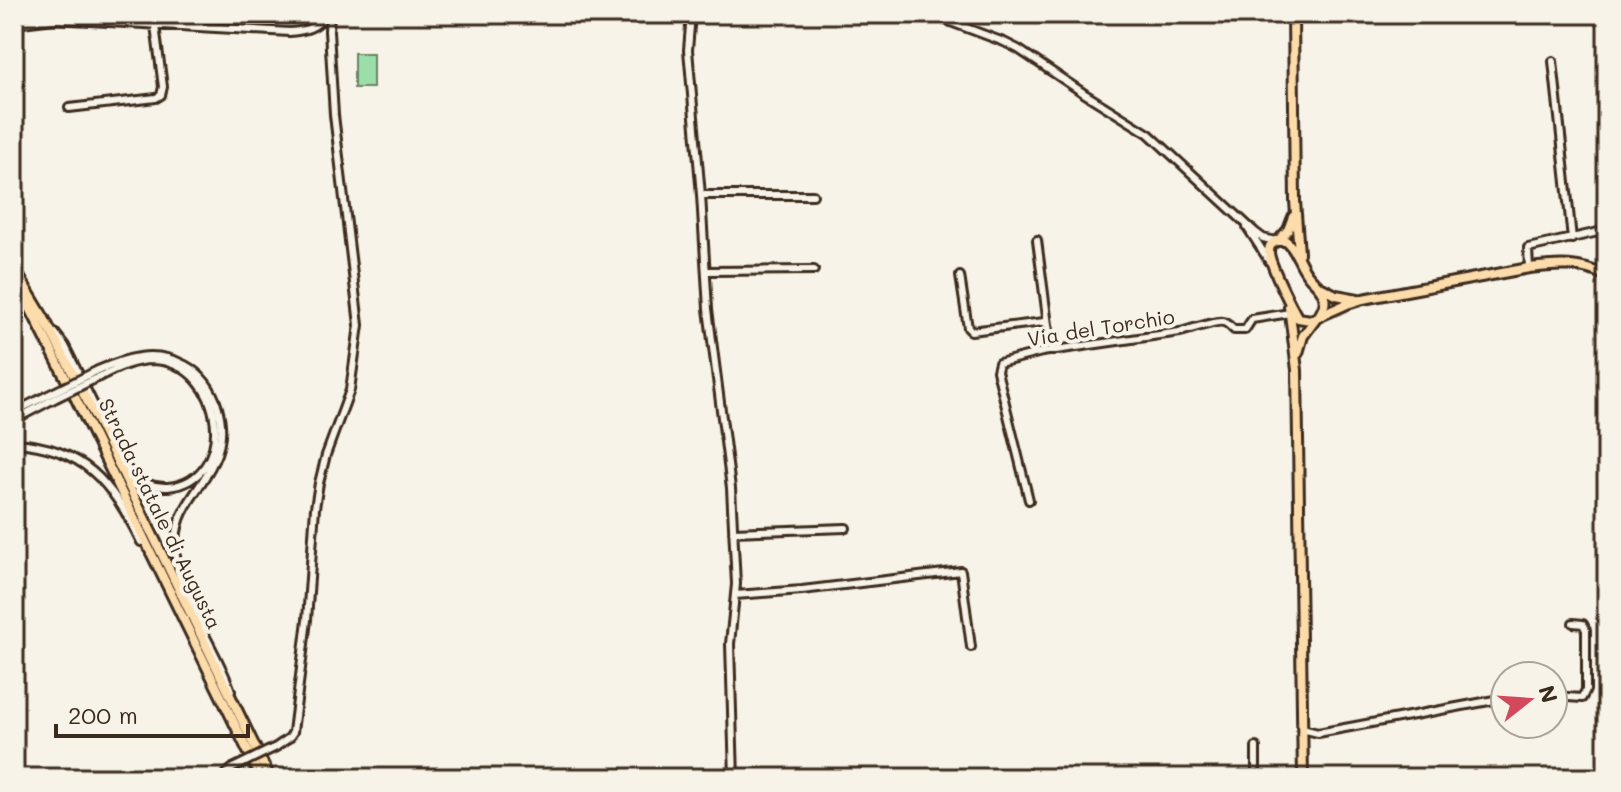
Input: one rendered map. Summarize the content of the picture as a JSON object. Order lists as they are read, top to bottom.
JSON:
{
  "streets": {
    "main road": ["Strada statale di Augusta"],
    "street": ["Via del Torchio"]
  },
  "scale_bar": "200 m",
  "north": "right"
}
